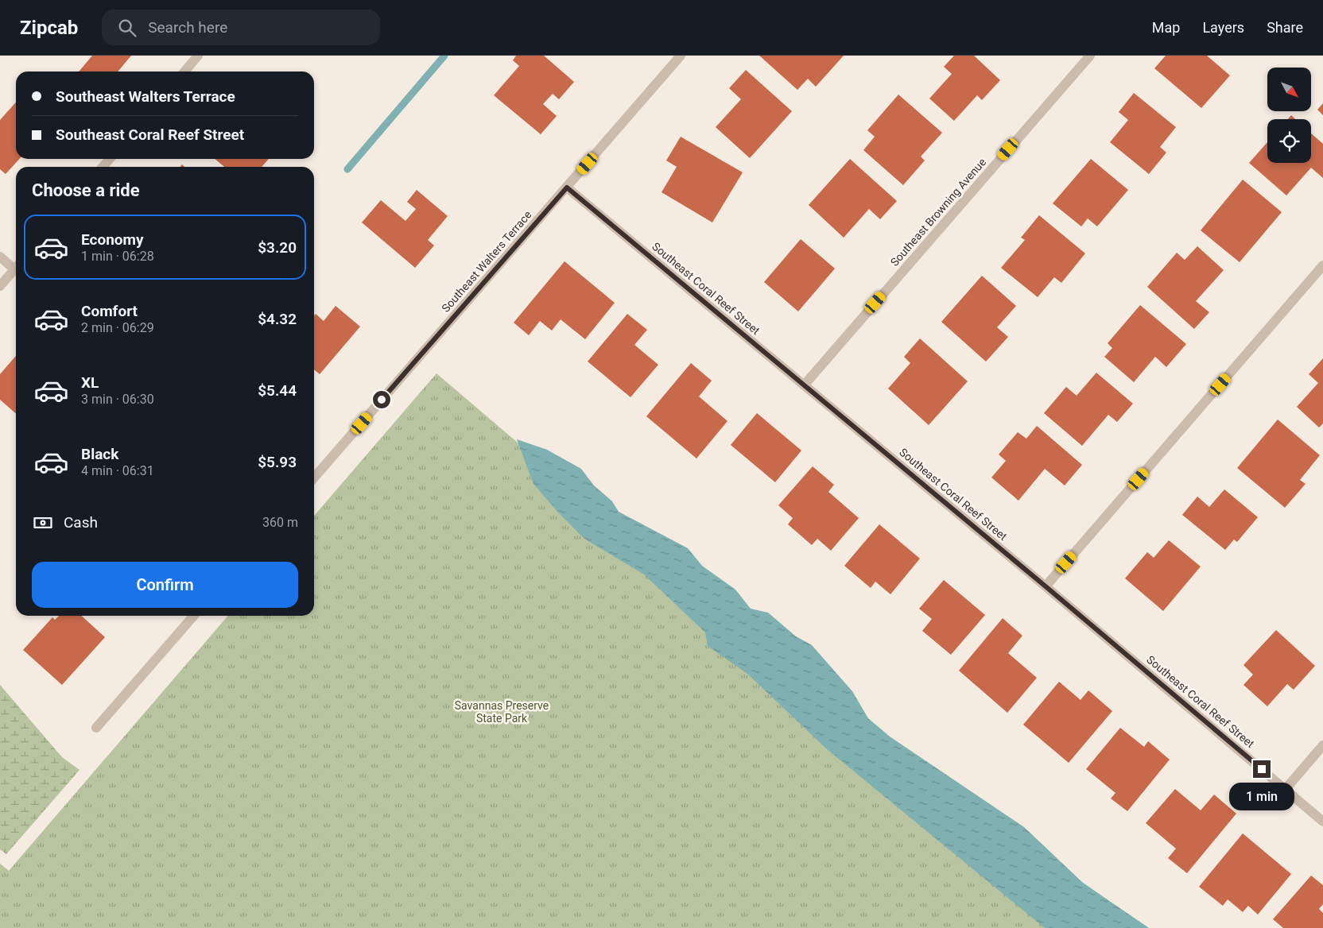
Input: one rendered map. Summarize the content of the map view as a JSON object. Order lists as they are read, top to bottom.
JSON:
{
  "streets": {
    "street": ["Southeast Browning Avenue", "Southeast Walters Terrace", "Southeast Coral Reef Street"]
  },
  "crossings": [
    ["Southeast Browning Avenue", "Southeast Coral Reef Street"],
    ["Southeast Walters Terrace", "Southeast Coral Reef Street"]
  ],
  "parks": ["Savannas Preserve State Park"],
  "north": "bottom right",
  "page": {
    "header": "Zipcab",
    "search": "Search here",
    "nav": ["Map", "Layers", "Share"],
    "banner": ["Southeast Walters Terrace", "Southeast Coral Reef Street"],
    "heading": "Choose a ride",
    "list": [
      {
        "name": "Economy",
        "note": "1 min · 06:28",
        "value": "$3.20"
      },
      {
        "name": "Comfort",
        "note": "2 min · 06:29",
        "value": "$4.32"
      },
      {
        "name": "XL",
        "note": "3 min · 06:30",
        "value": "$5.44"
      },
      {
        "name": "Black",
        "note": "4 min · 06:31",
        "value": "$5.93"
      }
    ],
    "pay": ["Cash", "360 m"],
    "buttons": "Confirm",
    "bubble": "1 min"
  }
}
